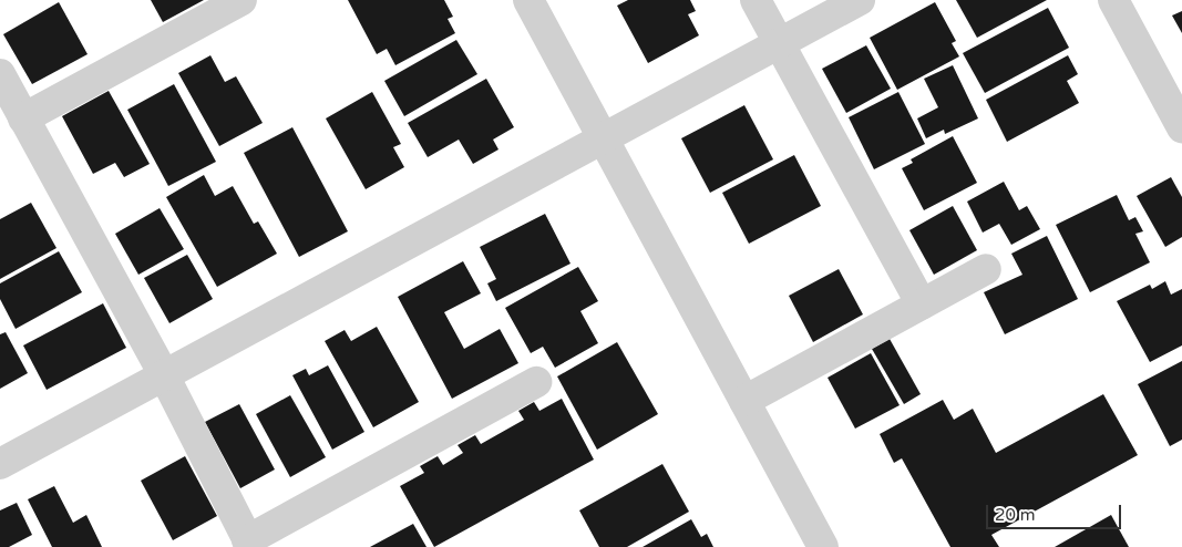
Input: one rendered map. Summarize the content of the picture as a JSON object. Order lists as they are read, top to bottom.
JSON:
{
  "scale_bar": "20 m"
}
